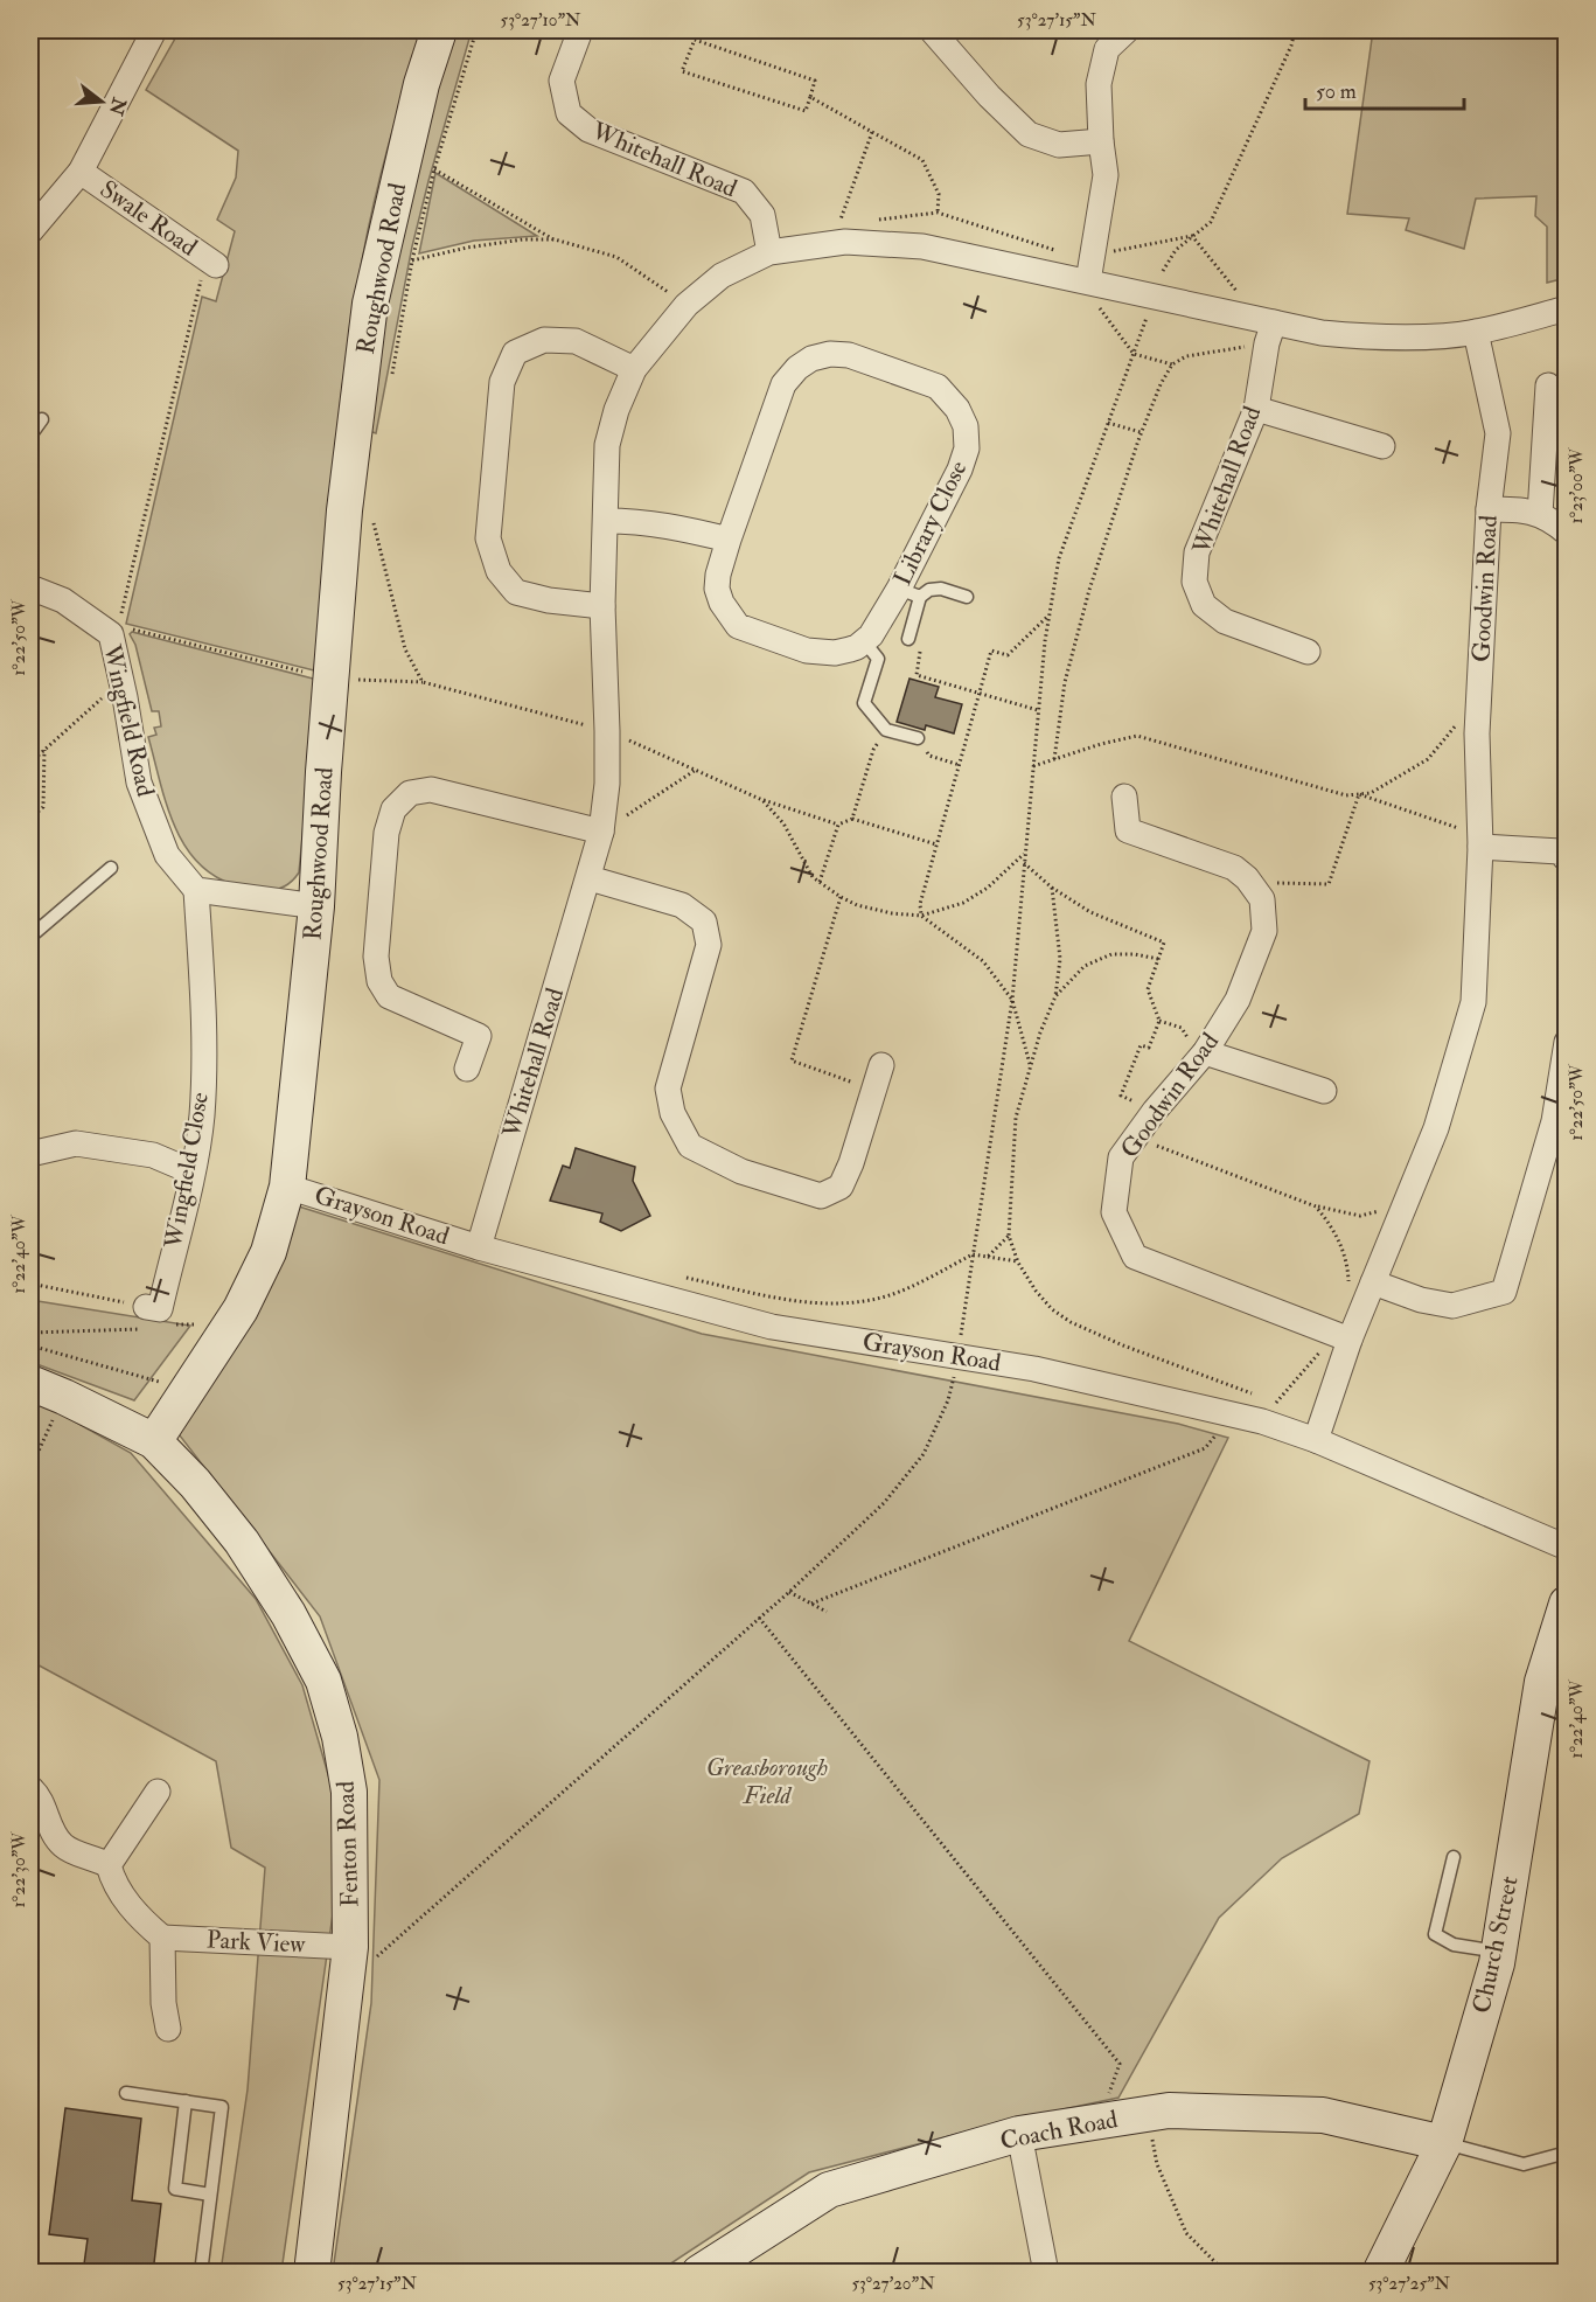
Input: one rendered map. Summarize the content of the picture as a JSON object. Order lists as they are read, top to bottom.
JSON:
{
  "streets": {
    "street": [
      "Whitehall Road",
      "Swale Road",
      "Roughwood Road",
      "Library Close",
      "Goodwin Road",
      "Wingfield Road",
      "Wingfield Close",
      "Grayson Road",
      "Fenton Road",
      "Park View",
      "Church Street",
      "Coach Road"
    ]
  },
  "crossings": [
    ["Whitehall Road", "Goodwin Road"],
    ["Whitehall Road", "Grayson Road"],
    ["Roughwood Road", "Grayson Road"],
    ["Roughwood Road", "Fenton Road"],
    ["Goodwin Road", "Grayson Road"],
    ["Wingfield Road", "Wingfield Close"],
    ["Fenton Road", "Park View"],
    ["Church Street", "Coach Road"]
  ],
  "parks": ["Greasborough Field"],
  "scale_bar": "50 m",
  "north": "right",
  "coordinates": [
    "53°27'10\"N",
    "53°27'15\"N",
    "1°23'00\"W",
    "1°22'50\"W",
    "1°22'40\"W",
    "1°22'30\"W",
    "53°27'20\"N",
    "53°27'25\"N"
  ]
}
